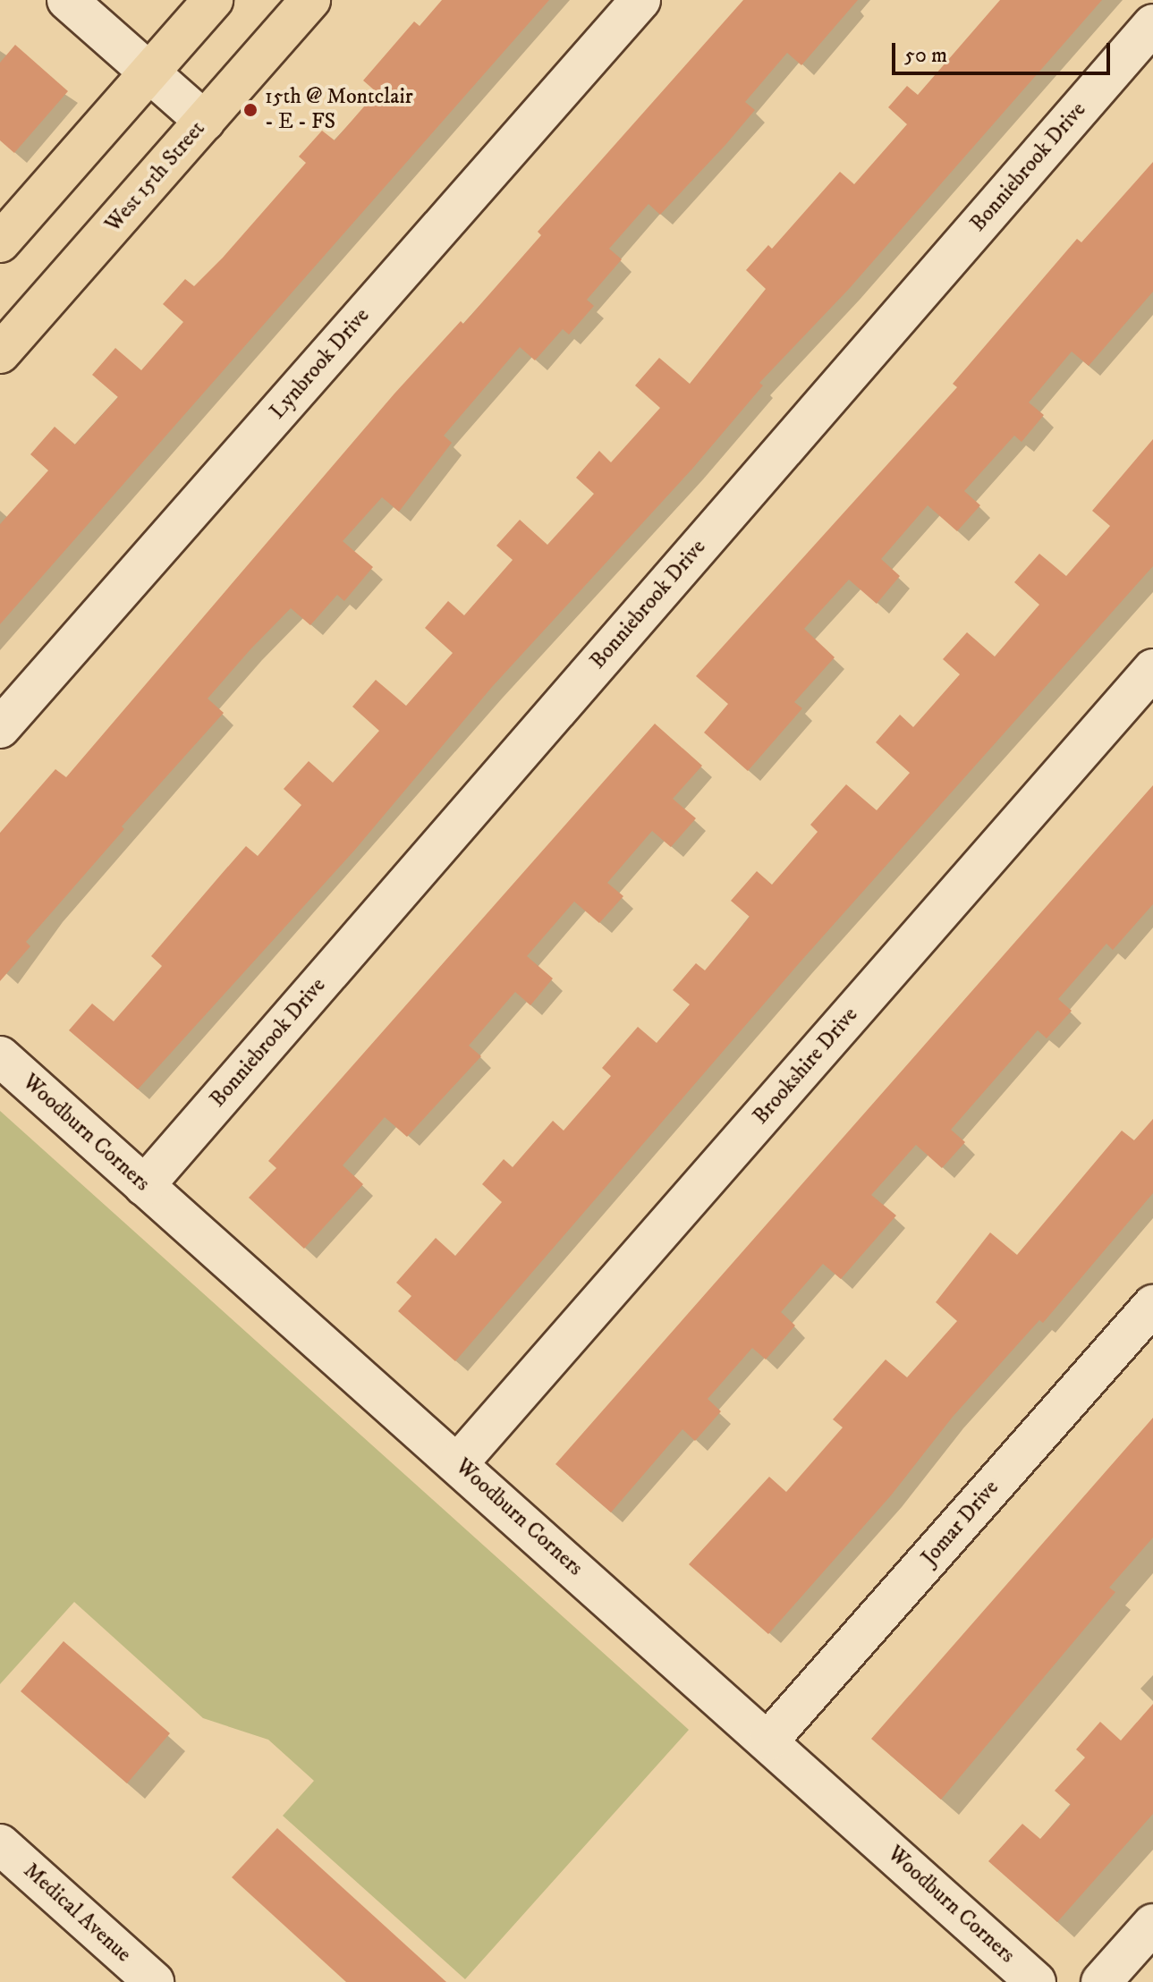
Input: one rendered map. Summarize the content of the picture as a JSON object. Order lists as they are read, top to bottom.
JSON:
{
  "streets": {
    "main road": ["West 15th Street"],
    "street": [
      "Bonniebrook Drive",
      "Lynbrook Drive",
      "Brookshire Drive",
      "Woodburn Corners",
      "Jomar Drive",
      "Medical Avenue"
    ]
  },
  "crossings": [
    ["Bonniebrook Drive", "Woodburn Corners"],
    ["Brookshire Drive", "Woodburn Corners"],
    ["Woodburn Corners", "Jomar Drive"]
  ],
  "places": ["15th @ Montclair - E - FS"],
  "scale_bar": "50 m"
}
